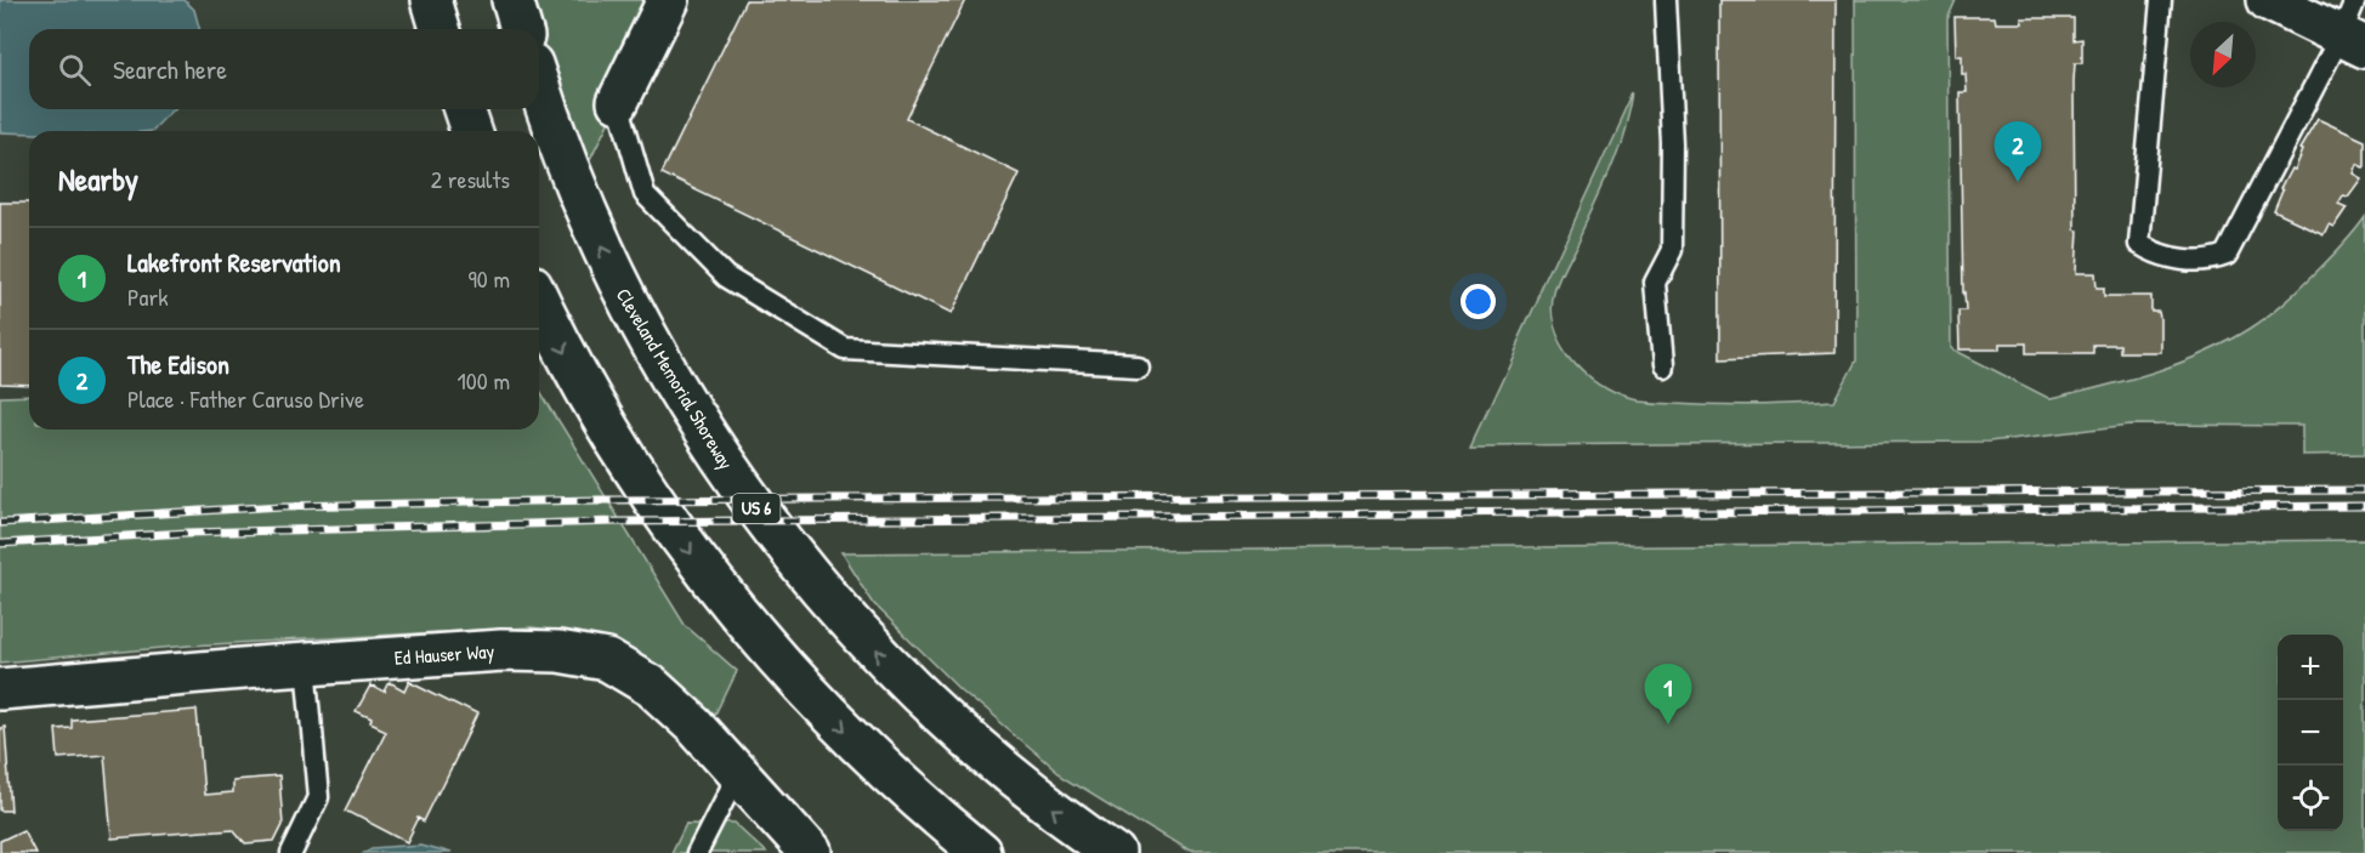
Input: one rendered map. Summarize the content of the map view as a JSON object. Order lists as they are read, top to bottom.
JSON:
{
  "streets": {
    "main road": ["Cleveland Memorial Shoreway", "US 6", "Ed Hauser Way"]
  },
  "north": "bottom left",
  "page": {
    "search": "Search here",
    "pins": ["2", "1"],
    "heading": ["Nearby", "2 results"],
    "list": [
      {
        "mark": "1",
        "name": "Lakefront Reservation",
        "note": "Park",
        "value": "90 m"
      },
      {
        "mark": "2",
        "name": "The Edison",
        "note": "Place · Father Caruso Drive",
        "value": "100 m"
      }
    ],
    "map_buttons": ["+", "−"]
  }
}
